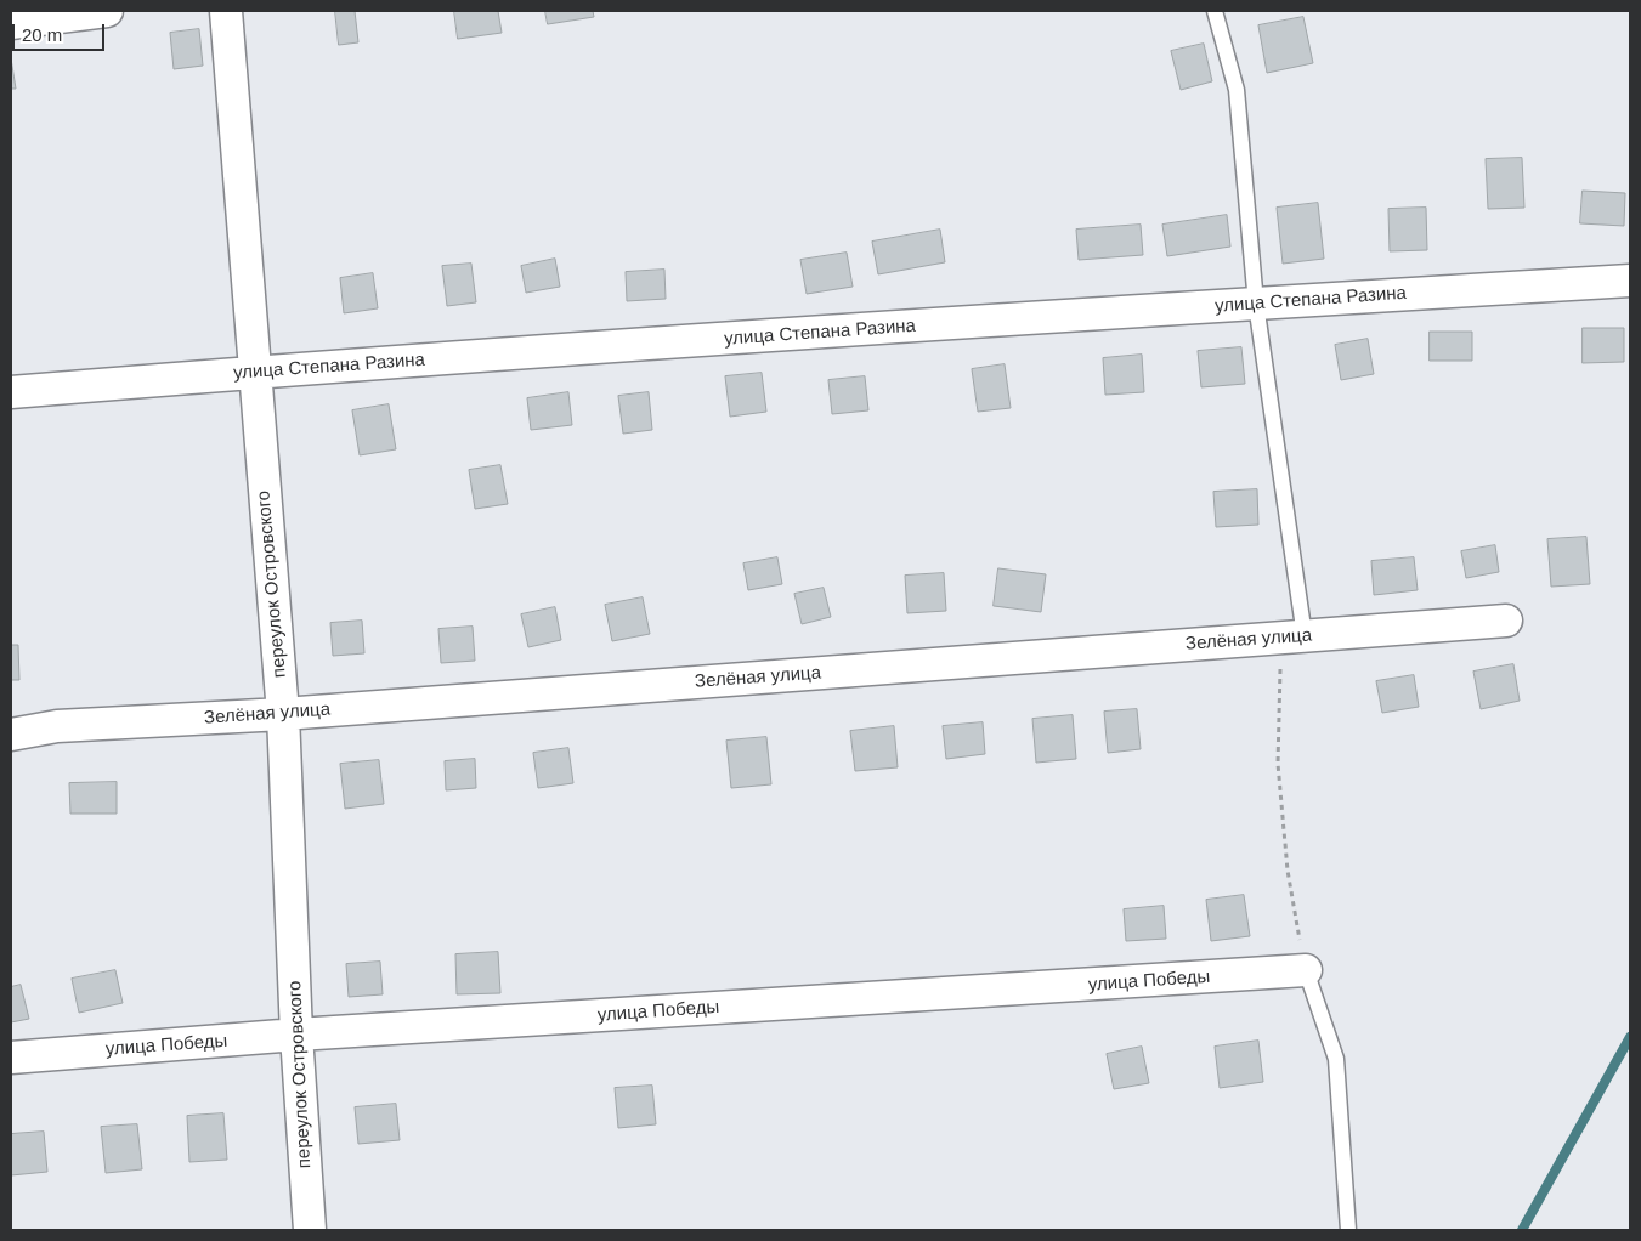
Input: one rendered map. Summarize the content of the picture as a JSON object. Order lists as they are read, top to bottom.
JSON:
{
  "streets": {
    "street": [
      "улица Степана Разина",
      "переулок Островского",
      "Зелёная улица",
      "улица Победы"
    ]
  },
  "crossings": [
    ["улица Степана Разина", "переулок Островского"],
    ["переулок Островского", "Зелёная улица"],
    ["переулок Островского", "улица Победы"]
  ],
  "scale_bar": "20 m"
}
